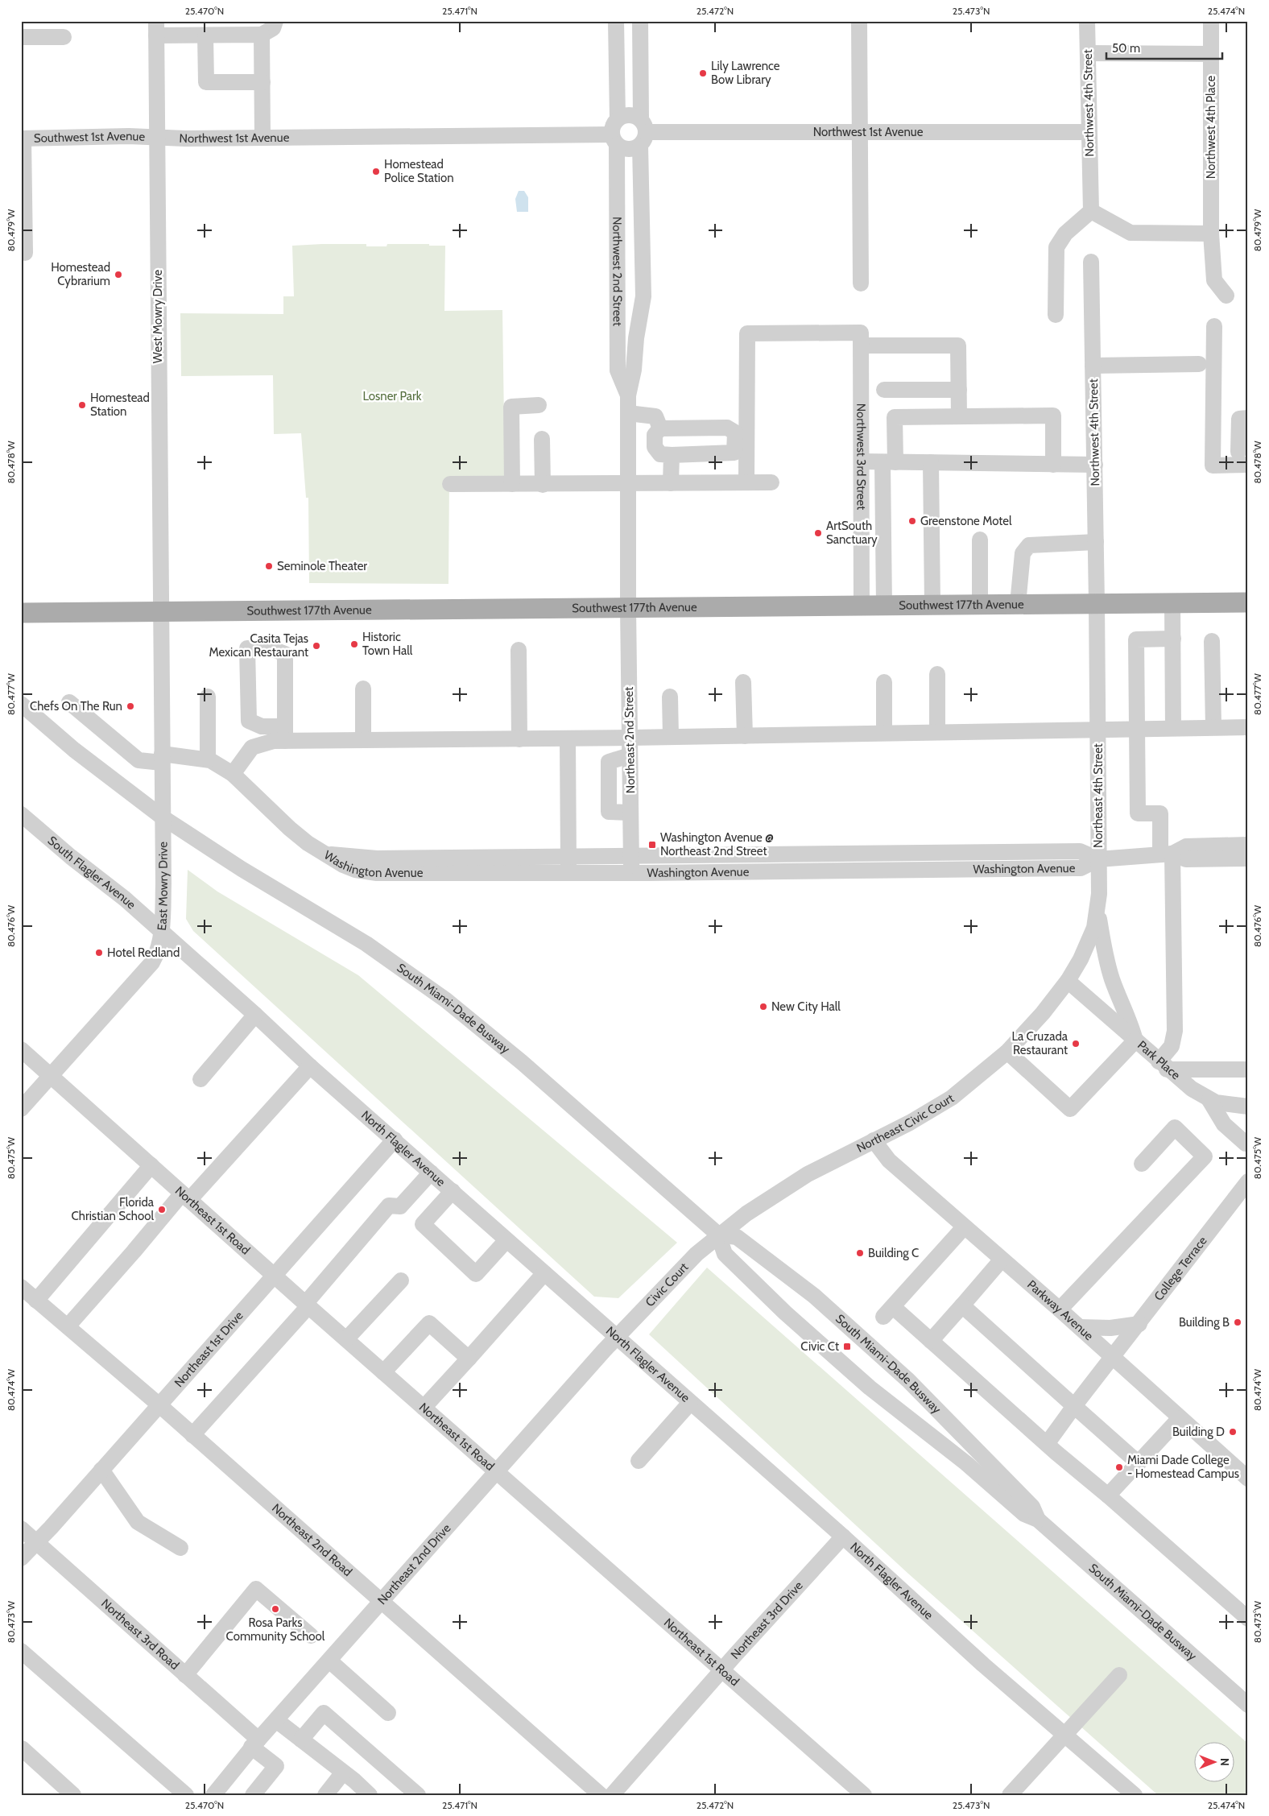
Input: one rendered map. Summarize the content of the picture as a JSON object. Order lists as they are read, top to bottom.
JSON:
{
  "streets": {
    "main road": ["Southwest 177th Avenue"],
    "street": [
      "Northwest 4th Street",
      "Northwest 4th Place",
      "Northwest 1st Avenue",
      "Southwest 1st Avenue",
      "Northwest 2nd Street",
      "West Mowry Drive",
      "Northwest 3rd Street",
      "Northeast 2nd Street",
      "Northeast 4th Street",
      "Washington Avenue",
      "South Flagler Avenue",
      "East Mowry Drive",
      "South Miami-Dade Busway",
      "Park Place",
      "Northeast Civic Court",
      "North Flagler Avenue",
      "Northeast 1st Road",
      "College Terrace",
      "Civic Court",
      "Parkway Avenue",
      "Northeast 1st Drive",
      "Northeast 2nd Road",
      "Northeast 2nd Drive",
      "Northeast 3rd Drive",
      "Northeast 3rd Road"
    ]
  },
  "crossings": [
    ["Northwest 4th Street", "Northwest 1st Avenue"],
    ["Northwest 4th Street", "Southwest 177th Avenue"],
    ["Northwest 4th Street", "Northeast 4th Street"],
    ["Northwest 1st Avenue", "Southwest 1st Avenue"],
    ["Northwest 1st Avenue", "Northwest 2nd Street"],
    ["Northwest 1st Avenue", "West Mowry Drive"],
    ["Southwest 1st Avenue", "West Mowry Drive"],
    ["Northwest 2nd Street", "Southwest 177th Avenue"],
    ["Northwest 2nd Street", "Northeast 2nd Street"],
    ["West Mowry Drive", "Southwest 177th Avenue"],
    ["West Mowry Drive", "East Mowry Drive"],
    ["Northwest 3rd Street", "Southwest 177th Avenue"],
    ["Southwest 177th Avenue", "Northeast 2nd Street"],
    ["Southwest 177th Avenue", "Northeast 4th Street"],
    ["Southwest 177th Avenue", "East Mowry Drive"],
    ["Northeast 2nd Street", "Washington Avenue"],
    ["Northeast 4th Street", "Washington Avenue"],
    ["Northeast 4th Street", "Park Place"],
    ["Northeast 4th Street", "Northeast Civic Court"],
    ["South Flagler Avenue", "East Mowry Drive"],
    ["South Flagler Avenue", "North Flagler Avenue"],
    ["East Mowry Drive", "South Miami-Dade Busway"],
    ["East Mowry Drive", "North Flagler Avenue"],
    ["East Mowry Drive", "Northeast 1st Road"],
    ["South Miami-Dade Busway", "Northeast Civic Court"],
    ["South Miami-Dade Busway", "Civic Court"],
    ["Park Place", "Northeast Civic Court"],
    ["Northeast Civic Court", "Civic Court"],
    ["Northeast Civic Court", "Parkway Avenue"],
    ["North Flagler Avenue", "Civic Court"],
    ["North Flagler Avenue", "Northeast 1st Drive"],
    ["North Flagler Avenue", "Northeast 2nd Drive"],
    ["North Flagler Avenue", "Northeast 3rd Drive"],
    ["Northeast 1st Road", "Northeast 1st Drive"],
    ["Northeast 1st Road", "Northeast 2nd Drive"],
    ["Northeast 1st Road", "Northeast 3rd Drive"],
    ["College Terrace", "Parkway Avenue"],
    ["Civic Court", "Northeast 2nd Drive"],
    ["Northeast 1st Drive", "Northeast 2nd Road"],
    ["Northeast 1st Drive", "Northeast 3rd Road"],
    ["Northeast 2nd Road", "Northeast 2nd Drive"],
    ["Northeast 2nd Drive", "Northeast 3rd Road"]
  ],
  "parks": ["Losner Park"],
  "places": {
    "other": [
      "Lily Lawrence Bow Library",
      "Homestead Police Station",
      "Homestead Cybrarium",
      "Homestead Station",
      "Greenstone Motel",
      "ArtSouth Sanctuary",
      "Seminole Theater",
      "Historic Town Hall",
      "Casita Tejas Mexican Restaurant",
      "Chefs On The Run",
      "Hotel Redland",
      "New City Hall",
      "La Cruzada Restaurant",
      "Florida Christian School",
      "Building C",
      "Building B",
      "Building D",
      "Miami Dade College - Homestead Campus",
      "Rosa Parks Community School"
    ],
    "transit": ["Washington Avenue @ Northeast 2nd Street", "Civic Ct"]
  },
  "scale_bar": "50 m",
  "north": "right",
  "coordinates": [
    "25.470°N",
    "25.471°N",
    "25.472°N",
    "25.473°N",
    "25.474°N",
    "80.479°W",
    "80.478°W",
    "80.477°W",
    "80.476°W",
    "80.475°W",
    "80.474°W",
    "80.473°W"
  ]
}
